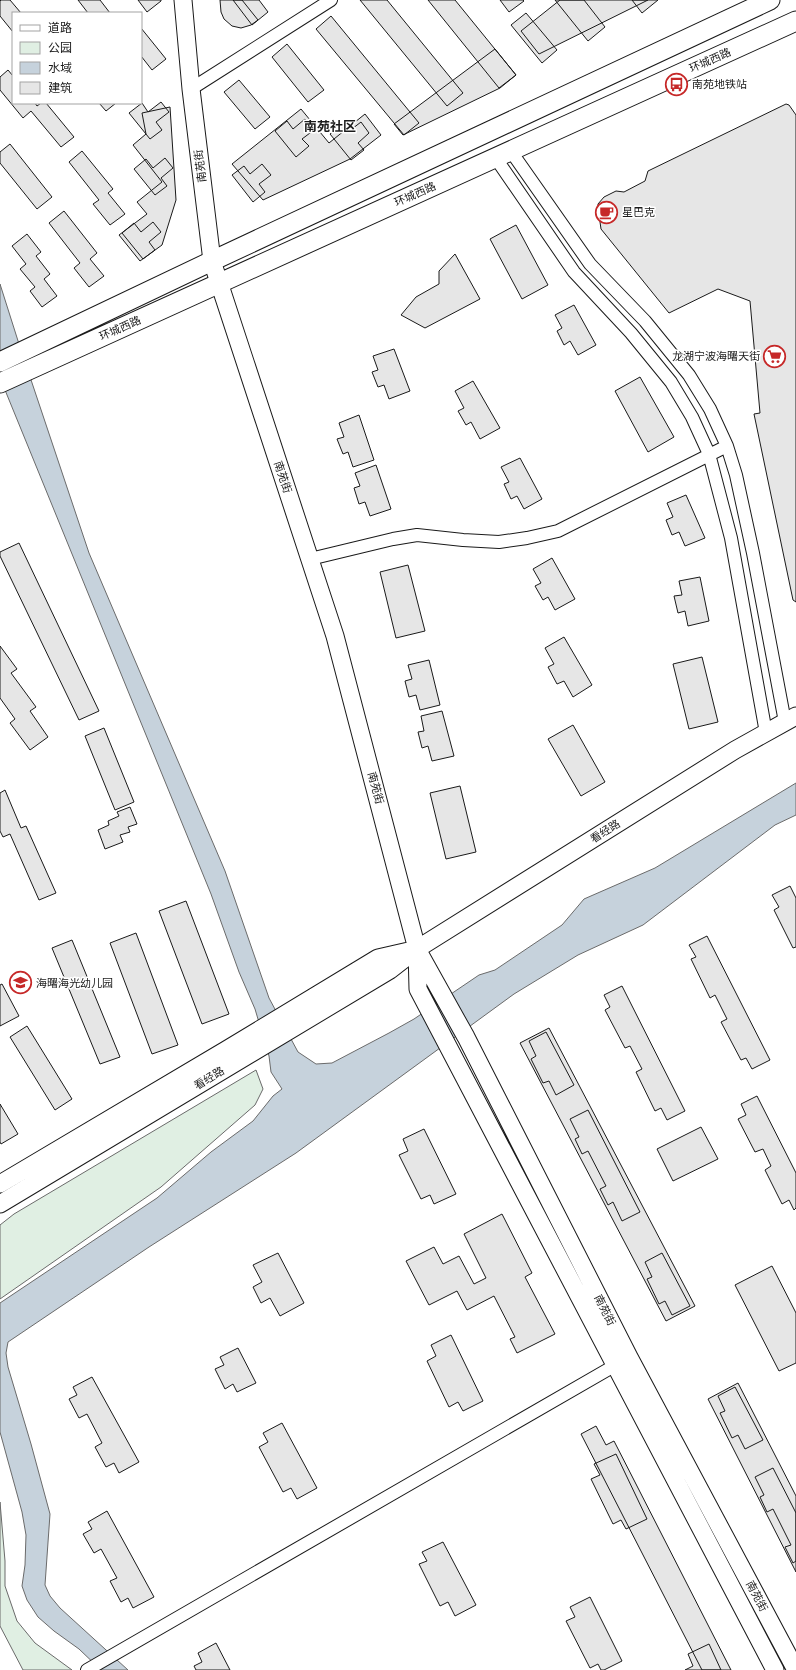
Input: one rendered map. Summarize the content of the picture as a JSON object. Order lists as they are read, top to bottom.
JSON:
{
  "streets": {
    "main road": ["环城西路"],
    "street": ["南苑街", "看经路"]
  },
  "crossings": [
    ["环城西路", "南苑街"],
    ["南苑街", "看经路"]
  ],
  "districts": ["南苑社区"],
  "places": {
    "bus stop": ["南苑地铁站"],
    "cafe": ["星巴克"],
    "supermarket": ["龙湖宁波海曙天街"],
    "school or university": ["海曙海光幼儿园"]
  },
  "legend": [
    "道路",
    "公园",
    "水域",
    "建筑"
  ]
}
